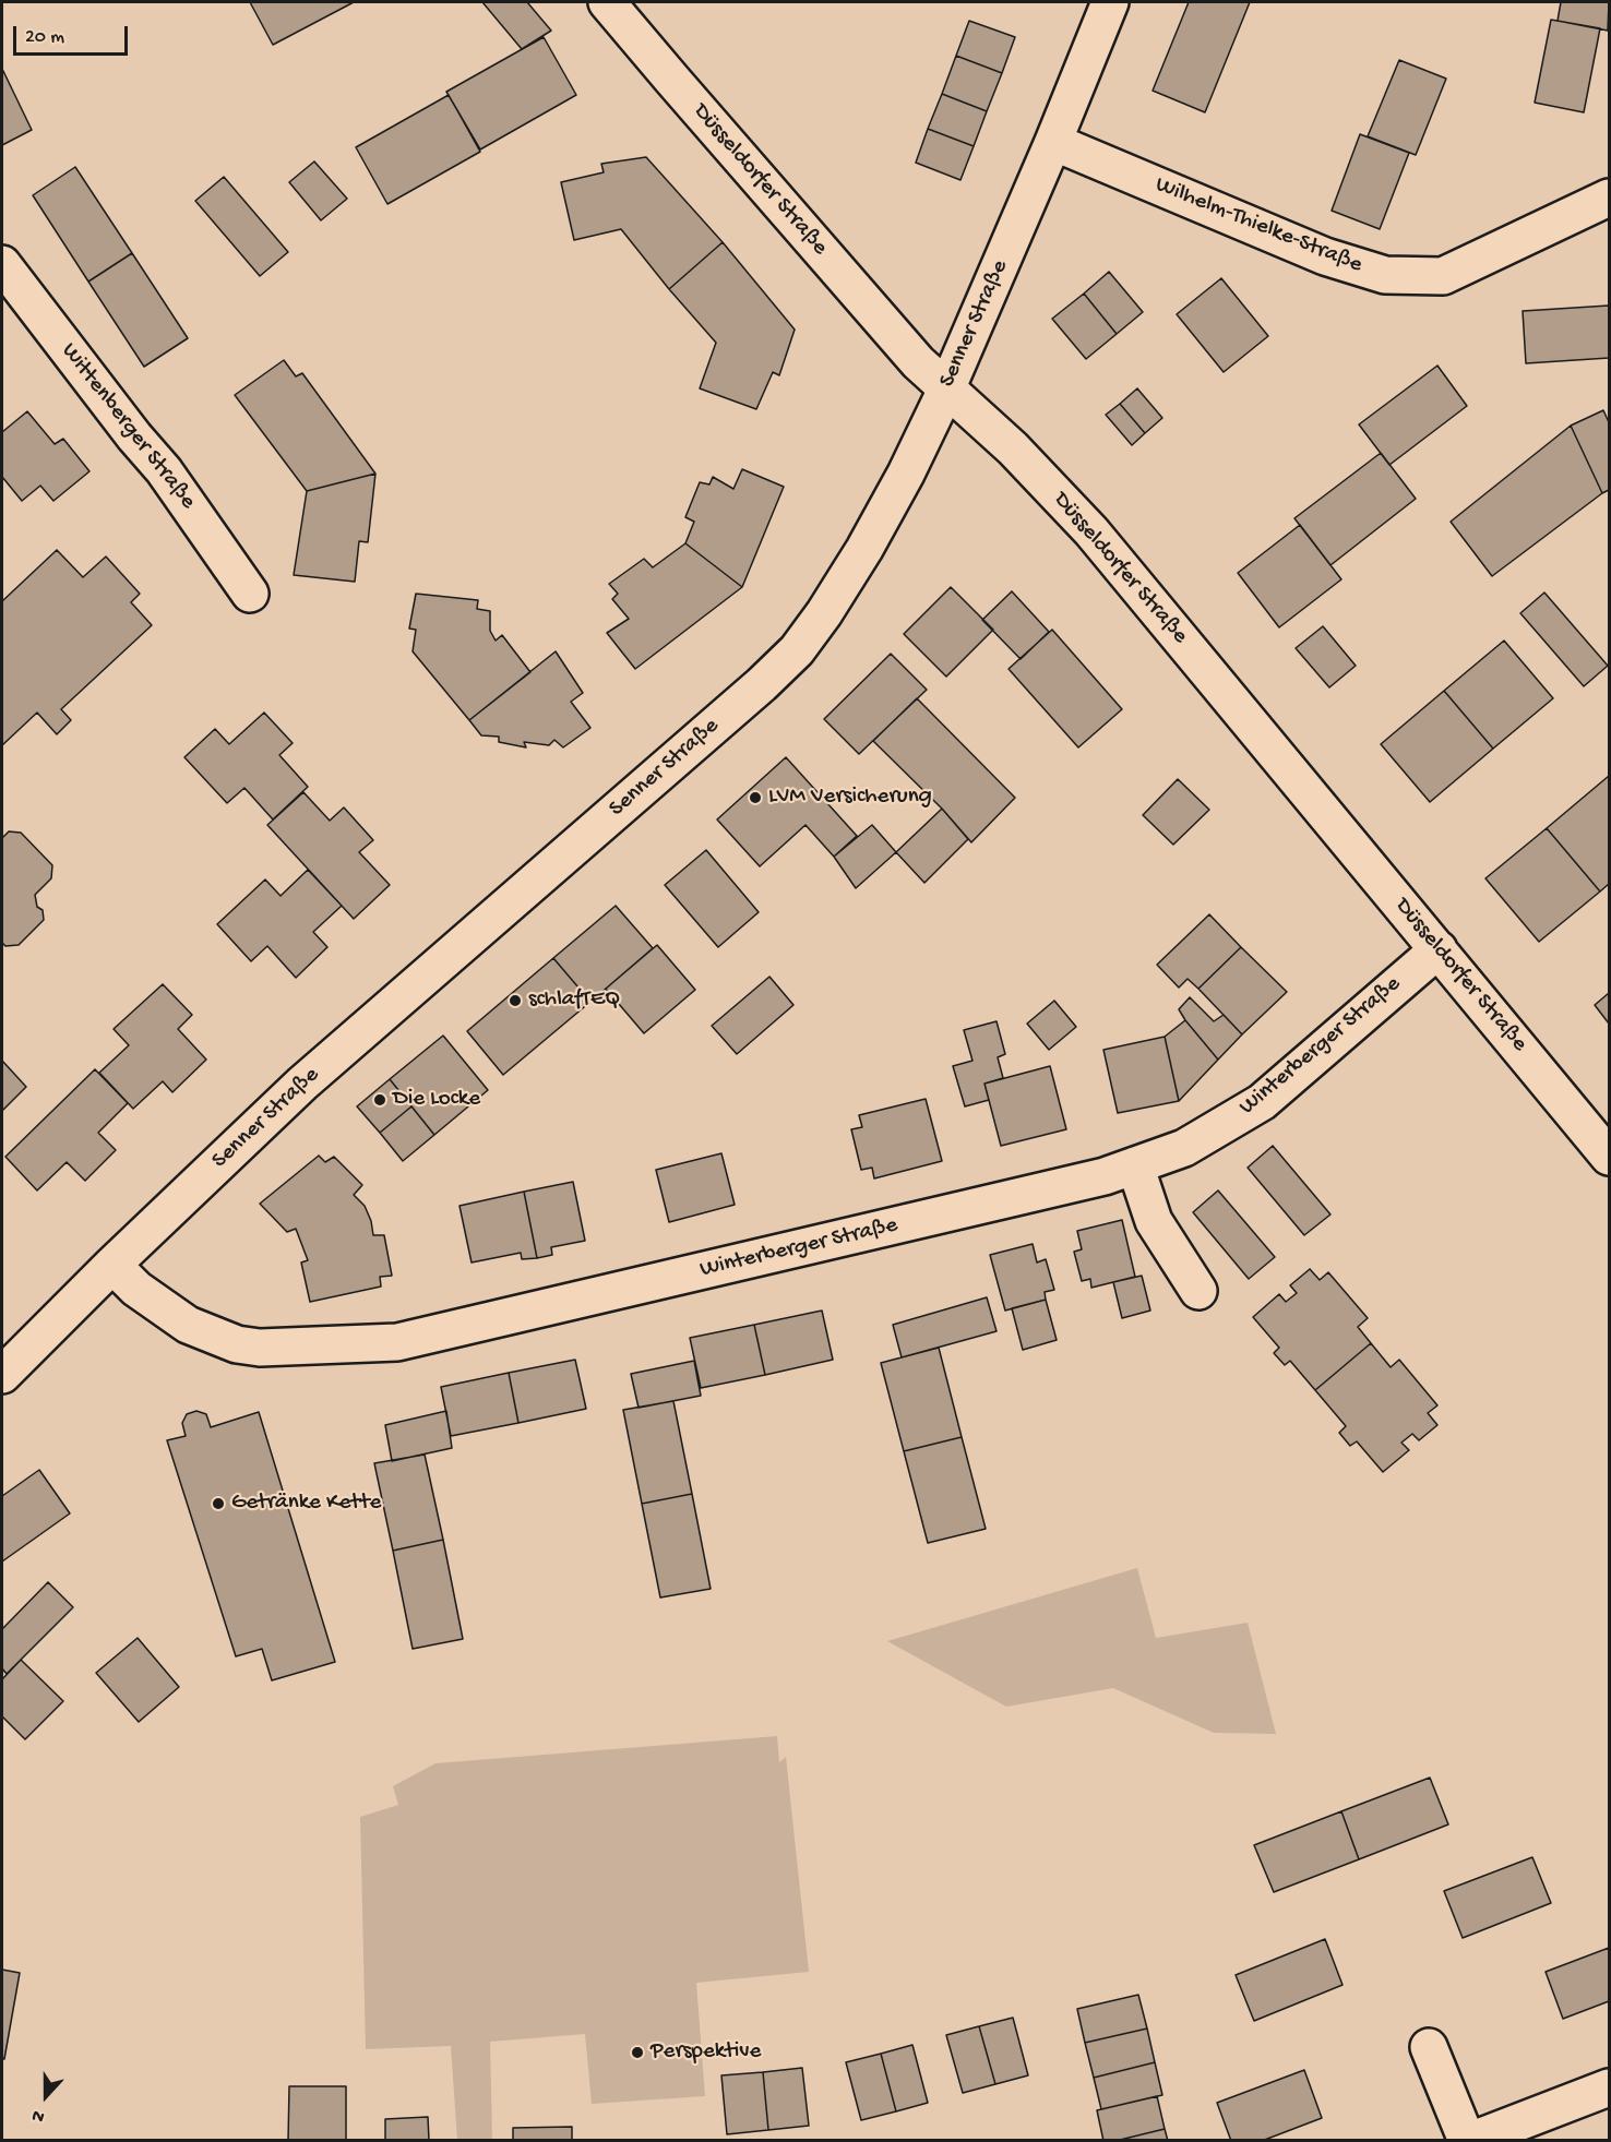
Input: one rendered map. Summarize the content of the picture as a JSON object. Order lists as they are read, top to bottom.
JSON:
{
  "streets": {
    "street": [
      "Düsseldorfer Straße",
      "Wilhelm-Thielke-Straße",
      "Senner Straße",
      "Wittenberger Straße",
      "Winterberger Straße"
    ]
  },
  "crossings": [
    ["Düsseldorfer Straße", "Senner Straße"],
    ["Düsseldorfer Straße", "Winterberger Straße"],
    ["Wilhelm-Thielke-Straße", "Senner Straße"],
    ["Senner Straße", "Winterberger Straße"]
  ],
  "places": [
    "LVM Versicherung",
    "schlafTEQ",
    "Die Locke",
    "Getränke Kette",
    "Perspektive"
  ],
  "scale_bar": "20 m",
  "north": "bottom"
}
